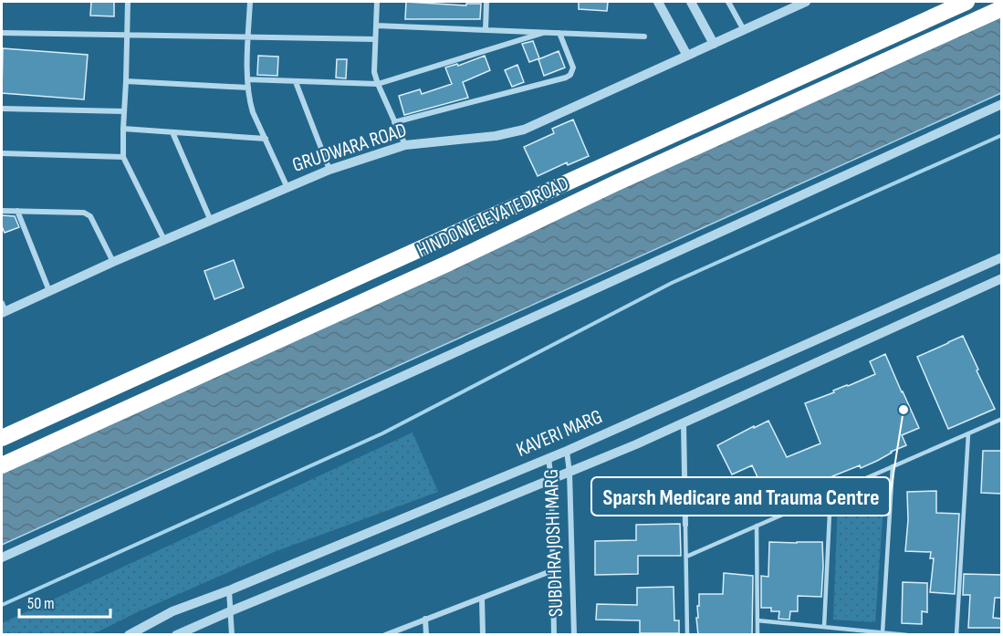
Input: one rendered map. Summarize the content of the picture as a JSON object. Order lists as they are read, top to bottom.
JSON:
{
  "streets": {
    "highway": ["HINDON ELEVATED ROAD"],
    "street": ["GRUDWARA ROAD", "KAVERI MARG", "SUBDHRA JOSHI MARG"]
  },
  "crossings": [
    ["KAVERI MARG", "SUBDHRA JOSHI MARG"]
  ],
  "places": ["Sparsh Medicare and Trauma Centre"],
  "scale_bar": "50 m"
}
